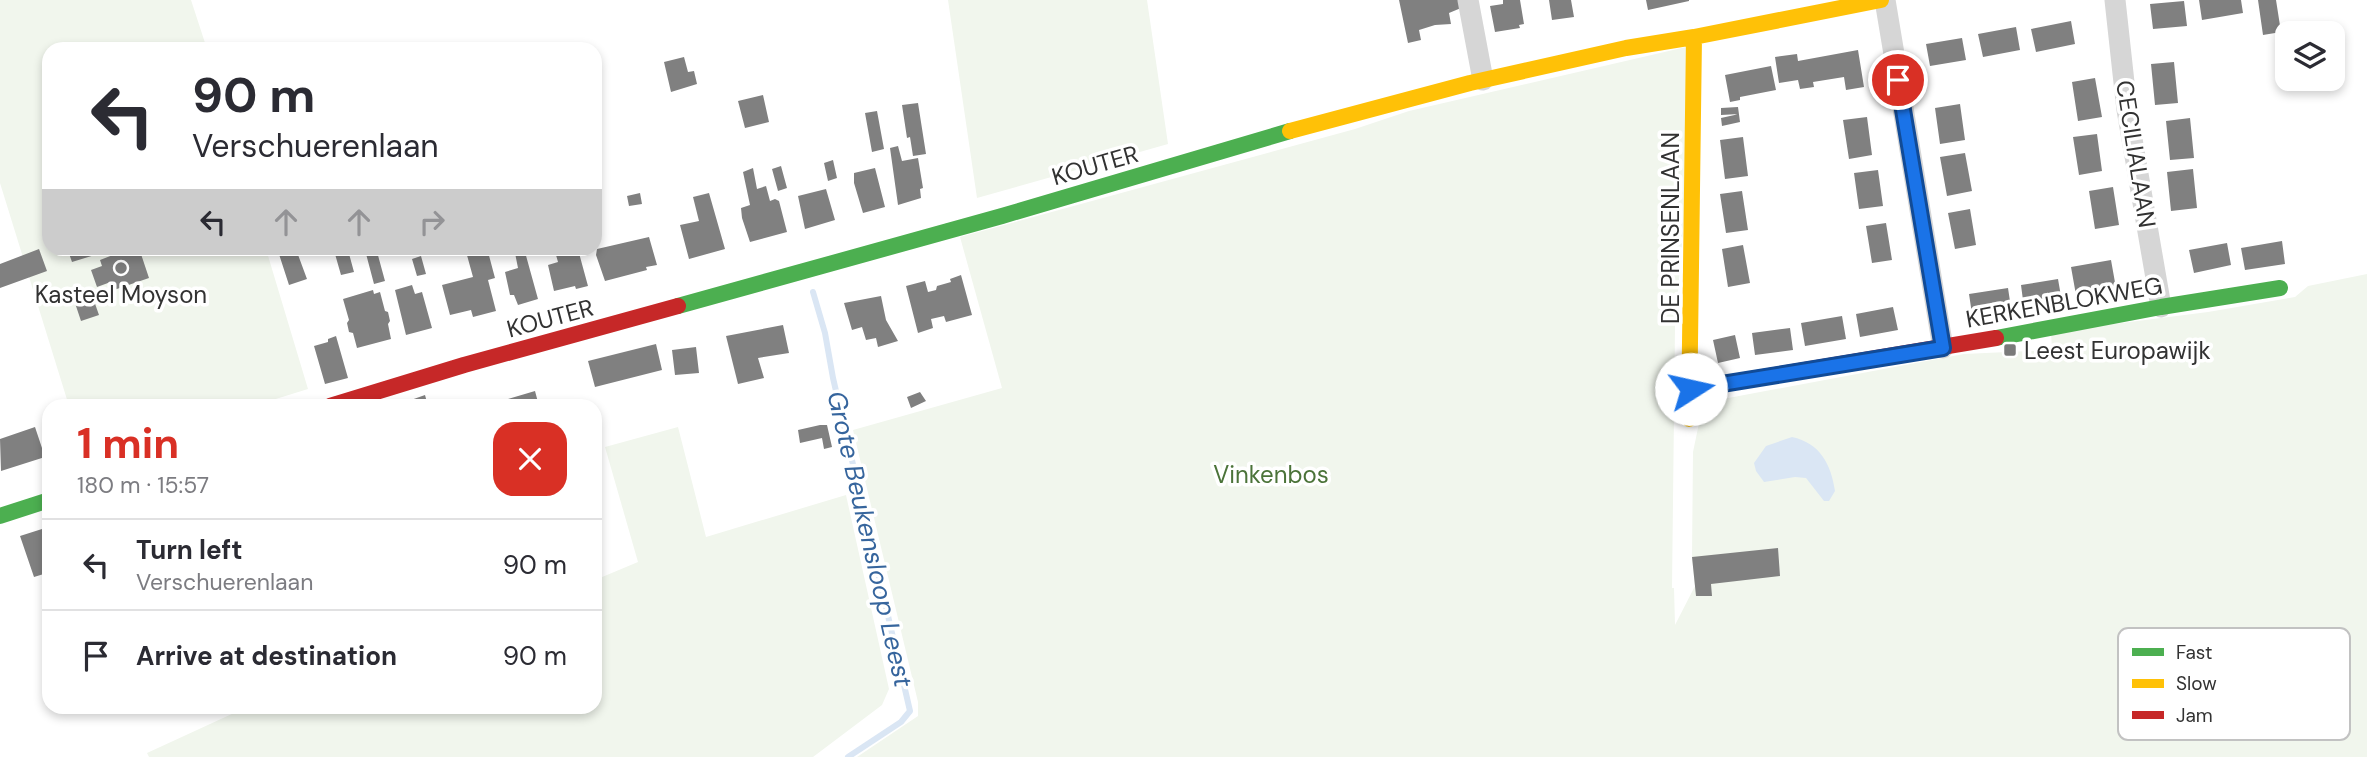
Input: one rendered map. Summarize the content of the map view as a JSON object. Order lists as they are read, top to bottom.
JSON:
{
  "streets": {
    "street": [
      "CECILIALAAN",
      "KOUTER",
      "DE PRINSENLAAN",
      "KERKENBLOKWEG"
    ]
  },
  "crossings": [
    ["CECILIALAAN", "KERKENBLOKWEG"],
    ["KOUTER", "DE PRINSENLAAN"],
    ["DE PRINSENLAAN", "KERKENBLOKWEG"]
  ],
  "water": ["Grote Beukensloop Leest"],
  "parks": ["Vinkenbos"],
  "places": {
    "other": ["Kasteel Moyson"],
    "transit": ["Leest Europawijk"]
  },
  "legend": ["Fast", "Slow", "Jam"],
  "page": {
    "turn": ["90 m", "Verschuerenlaan"],
    "heading": ["1 min", "180 m · 15:57"],
    "list": [
      {
        "name": "Turn left",
        "note": "Verschuerenlaan",
        "value": "90 m"
      },
      {
        "name": "Arrive at destination",
        "value": "90 m"
      }
    ]
  }
}
